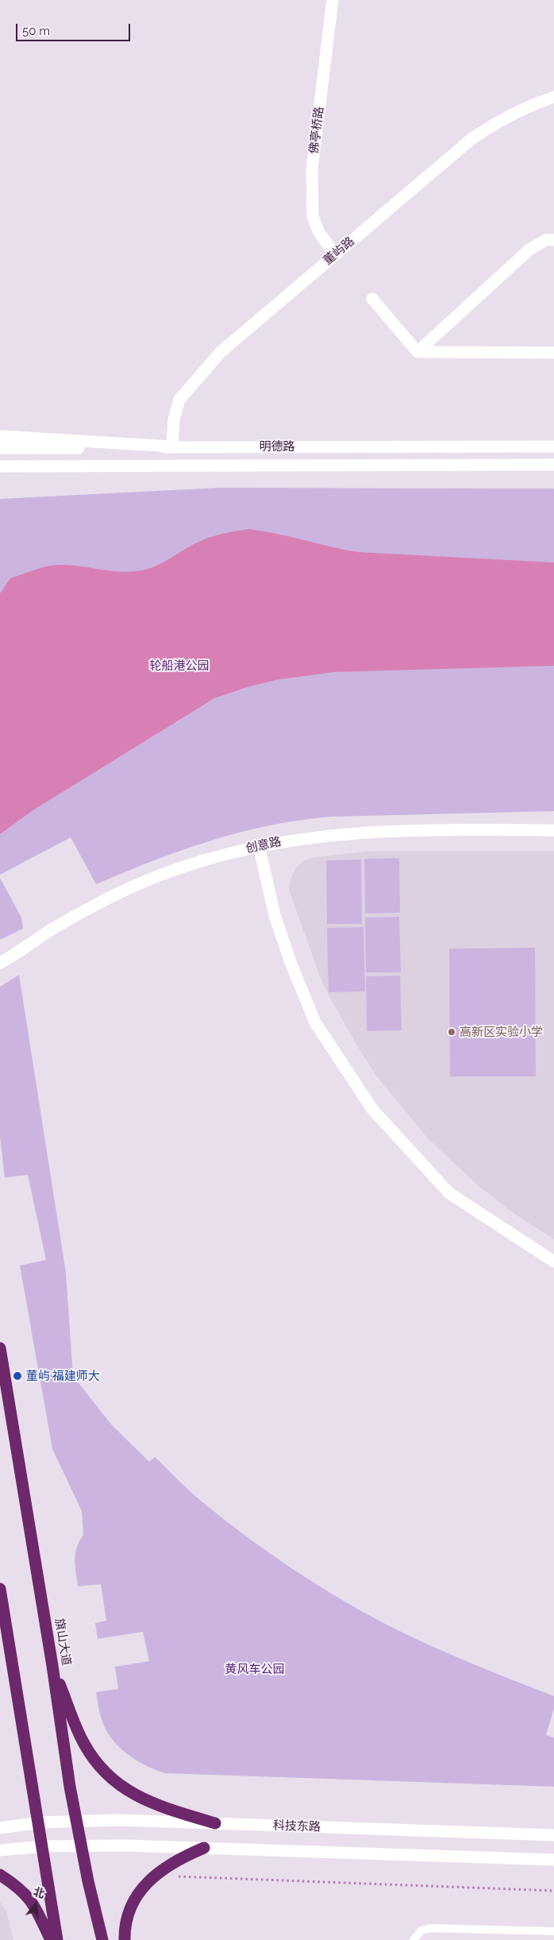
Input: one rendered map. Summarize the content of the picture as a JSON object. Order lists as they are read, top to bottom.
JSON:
{
  "streets": {
    "highway": ["旗山大道"],
    "street": [
      "佛亭桥路",
      "董屿路",
      "明德路",
      "创意路",
      "科技东路"
    ]
  },
  "crossings": [
    ["佛亭桥路", "董屿路"],
    ["董屿路", "明德路"],
    ["旗山大道", "科技东路"]
  ],
  "parks": ["轮船港公园", "黄风车公园"],
  "places": ["高新区实验小学", "董屿·福建师大"],
  "scale_bar": "50 m",
  "north": "top"
}
